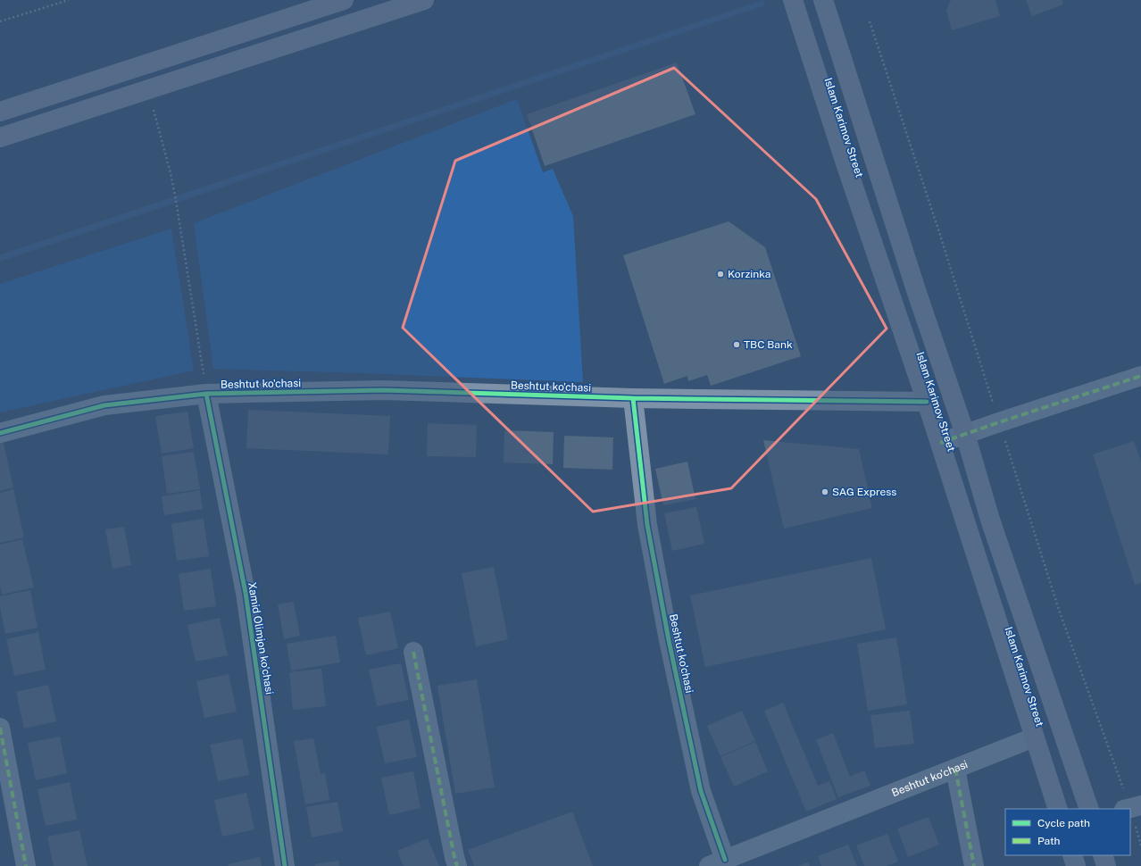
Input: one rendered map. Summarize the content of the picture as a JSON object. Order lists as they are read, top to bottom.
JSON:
{
  "streets": {
    "main road": ["Islam Karimov Street"],
    "street": ["Beshtut ko'chasi", "Xamid Olimjon ko'chasi"]
  },
  "crossings": [
    ["Islam Karimov Street", "Beshtut ko'chasi"],
    ["Beshtut ko'chasi", "Xamid Olimjon ko'chasi"]
  ],
  "places": ["Korzinka", "TBC Bank", "SAG Express"],
  "legend": ["Cycle path", "Path"]
}
